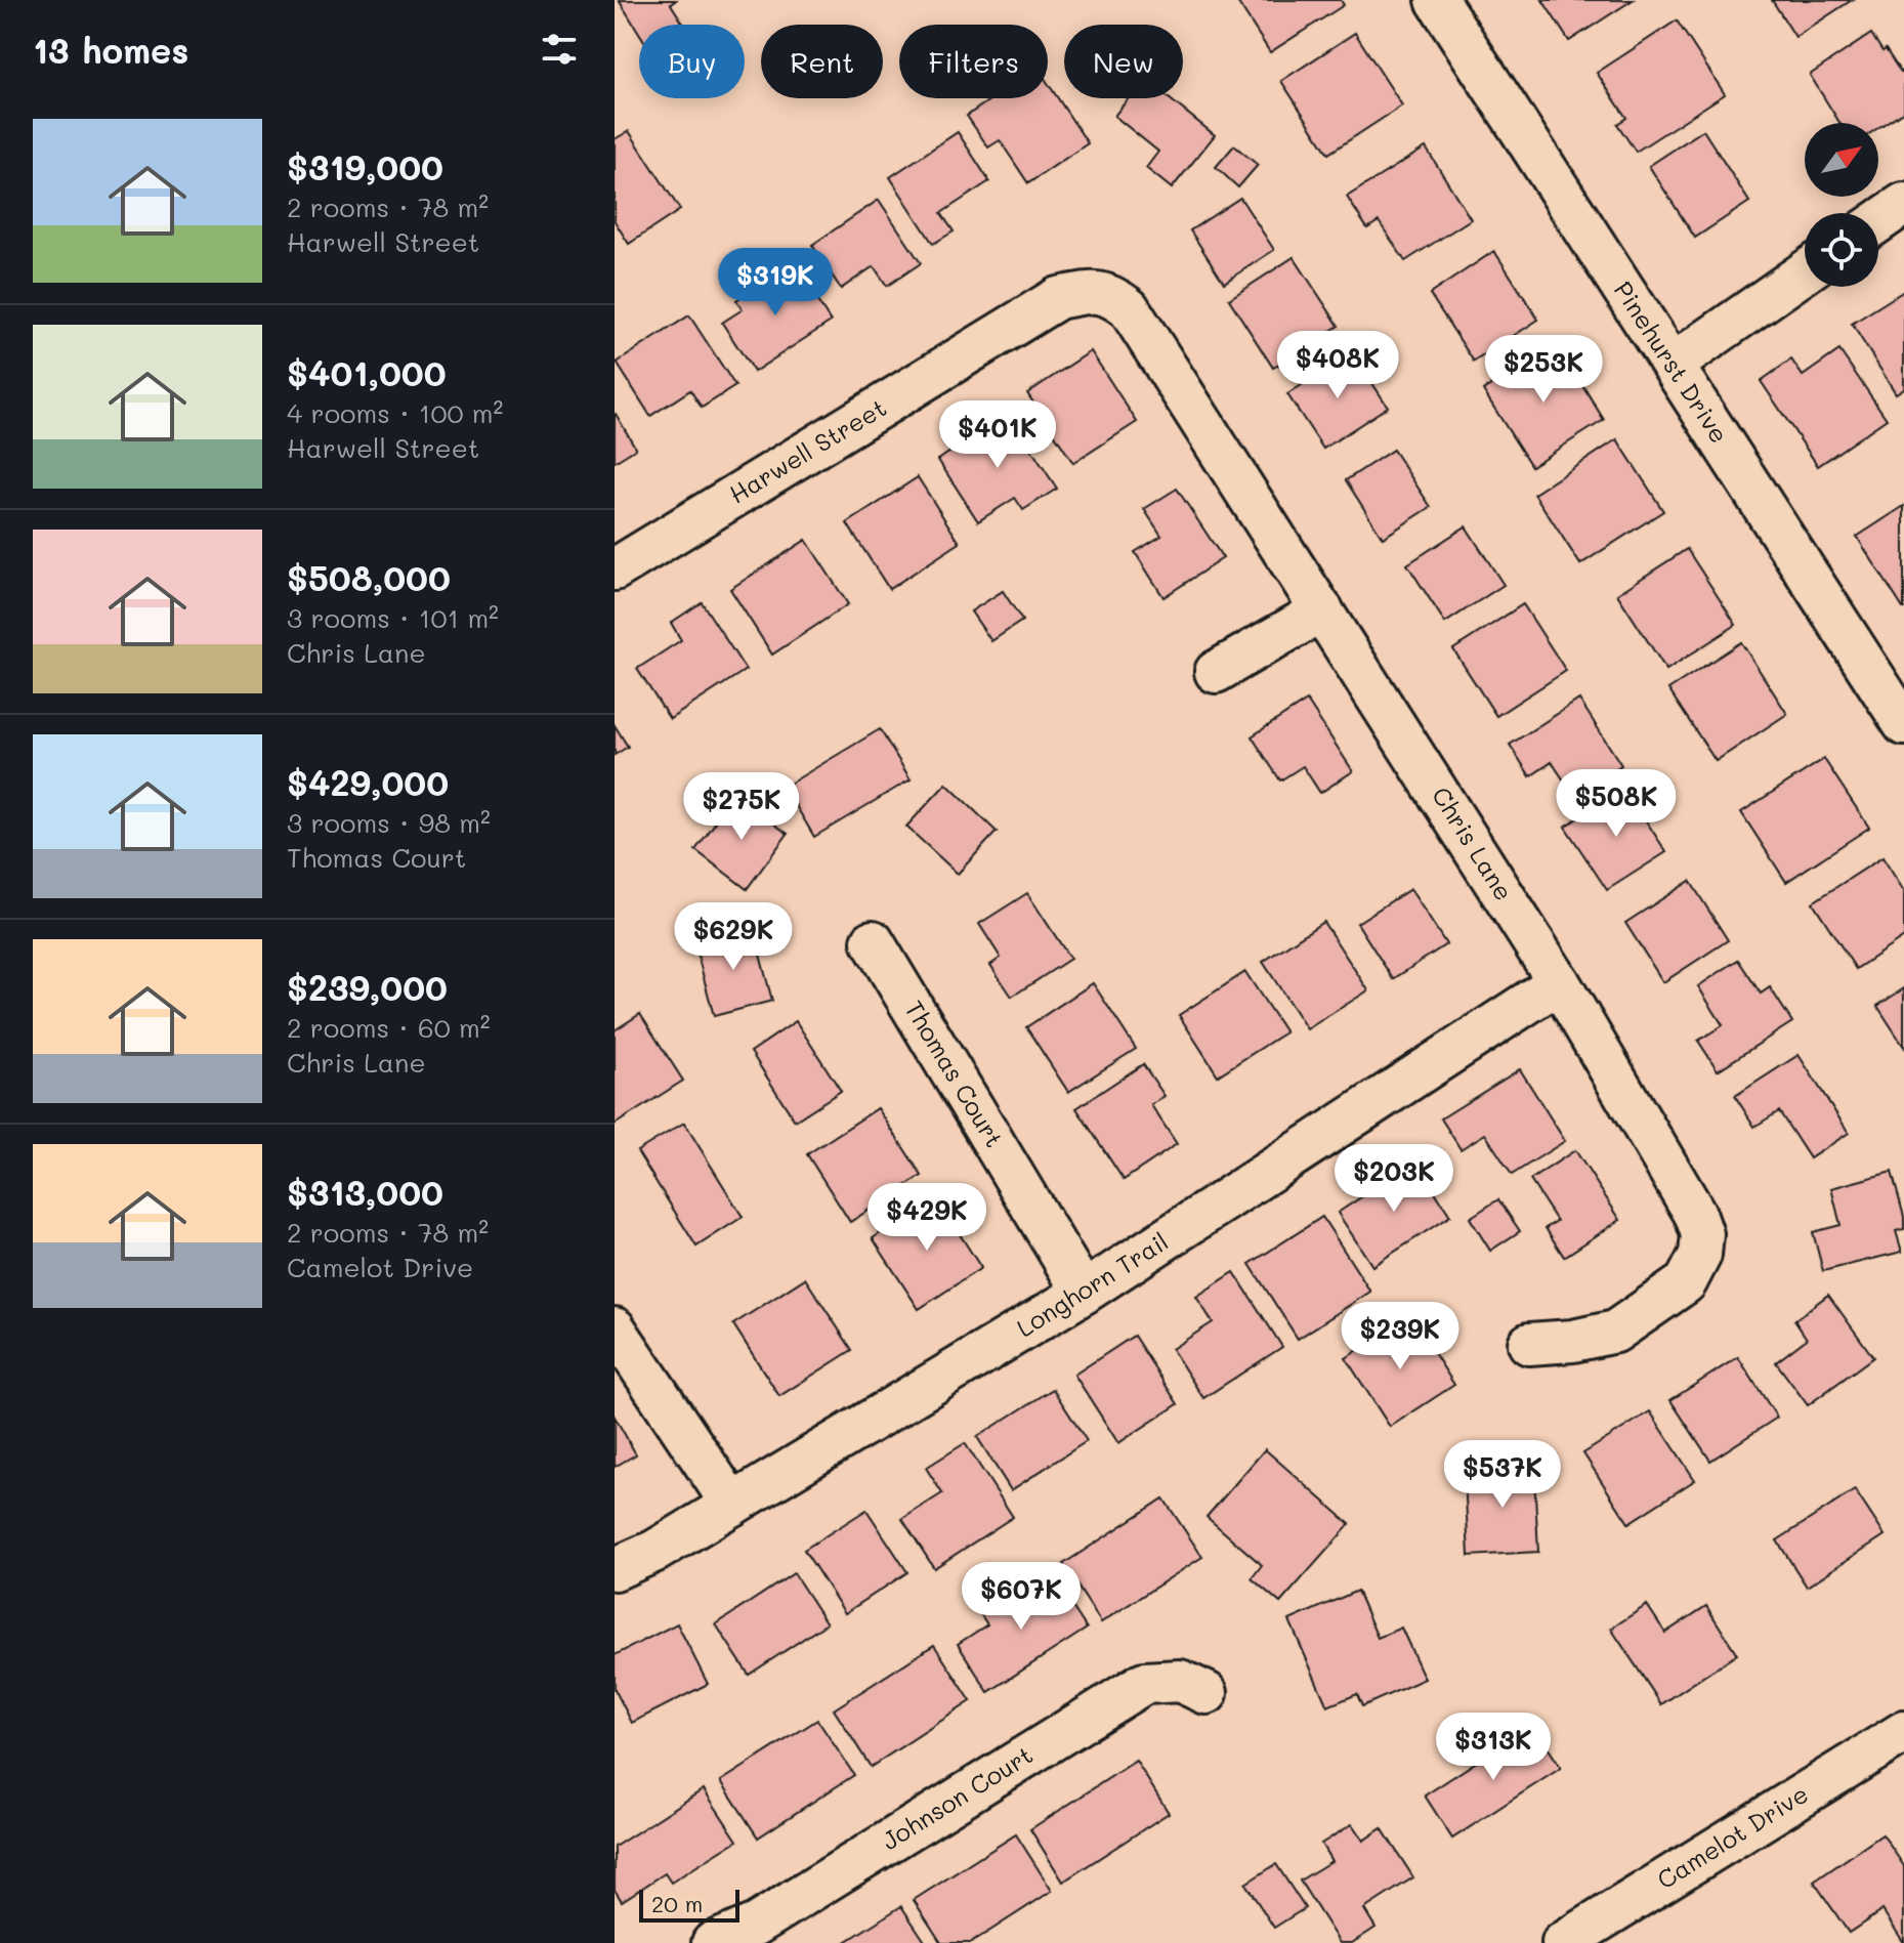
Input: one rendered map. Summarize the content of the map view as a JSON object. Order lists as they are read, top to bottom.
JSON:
{
  "streets": {
    "street": [
      "Pinehurst Drive",
      "Harwell Street",
      "Chris Lane",
      "Thomas Court",
      "Longhorn Trail",
      "Johnson Court",
      "Camelot Drive"
    ]
  },
  "crossings": [
    ["Harwell Street", "Chris Lane"],
    ["Chris Lane", "Longhorn Trail"],
    ["Thomas Court", "Longhorn Trail"]
  ],
  "scale_bar": "20 m",
  "north": "top right",
  "page": {
    "heading": "13 homes",
    "chip": [
      "Buy",
      "Rent",
      "Filters",
      "New"
    ],
    "list": [
      {
        "name": "$319,000",
        "note": "2 rooms · 78 m² · Harwell Street"
      },
      {
        "name": "$401,000",
        "note": "4 rooms · 100 m² · Harwell Street"
      },
      {
        "name": "$508,000",
        "note": "3 rooms · 101 m² · Chris Lane"
      },
      {
        "name": "$429,000",
        "note": "3 rooms · 98 m² · Thomas Court"
      },
      {
        "name": "$239,000",
        "note": "2 rooms · 60 m² · Chris Lane"
      },
      {
        "name": "$313,000",
        "note": "2 rooms · 78 m² · Camelot Drive"
      }
    ],
    "price": [
      "$319K",
      "$408K",
      "$253K",
      "$401K",
      "$508K",
      "$275K",
      "$629K",
      "$203K",
      "$429K",
      "$239K",
      "$537K",
      "$607K",
      "$313K"
    ],
    "scale": "20 m"
  }
}
